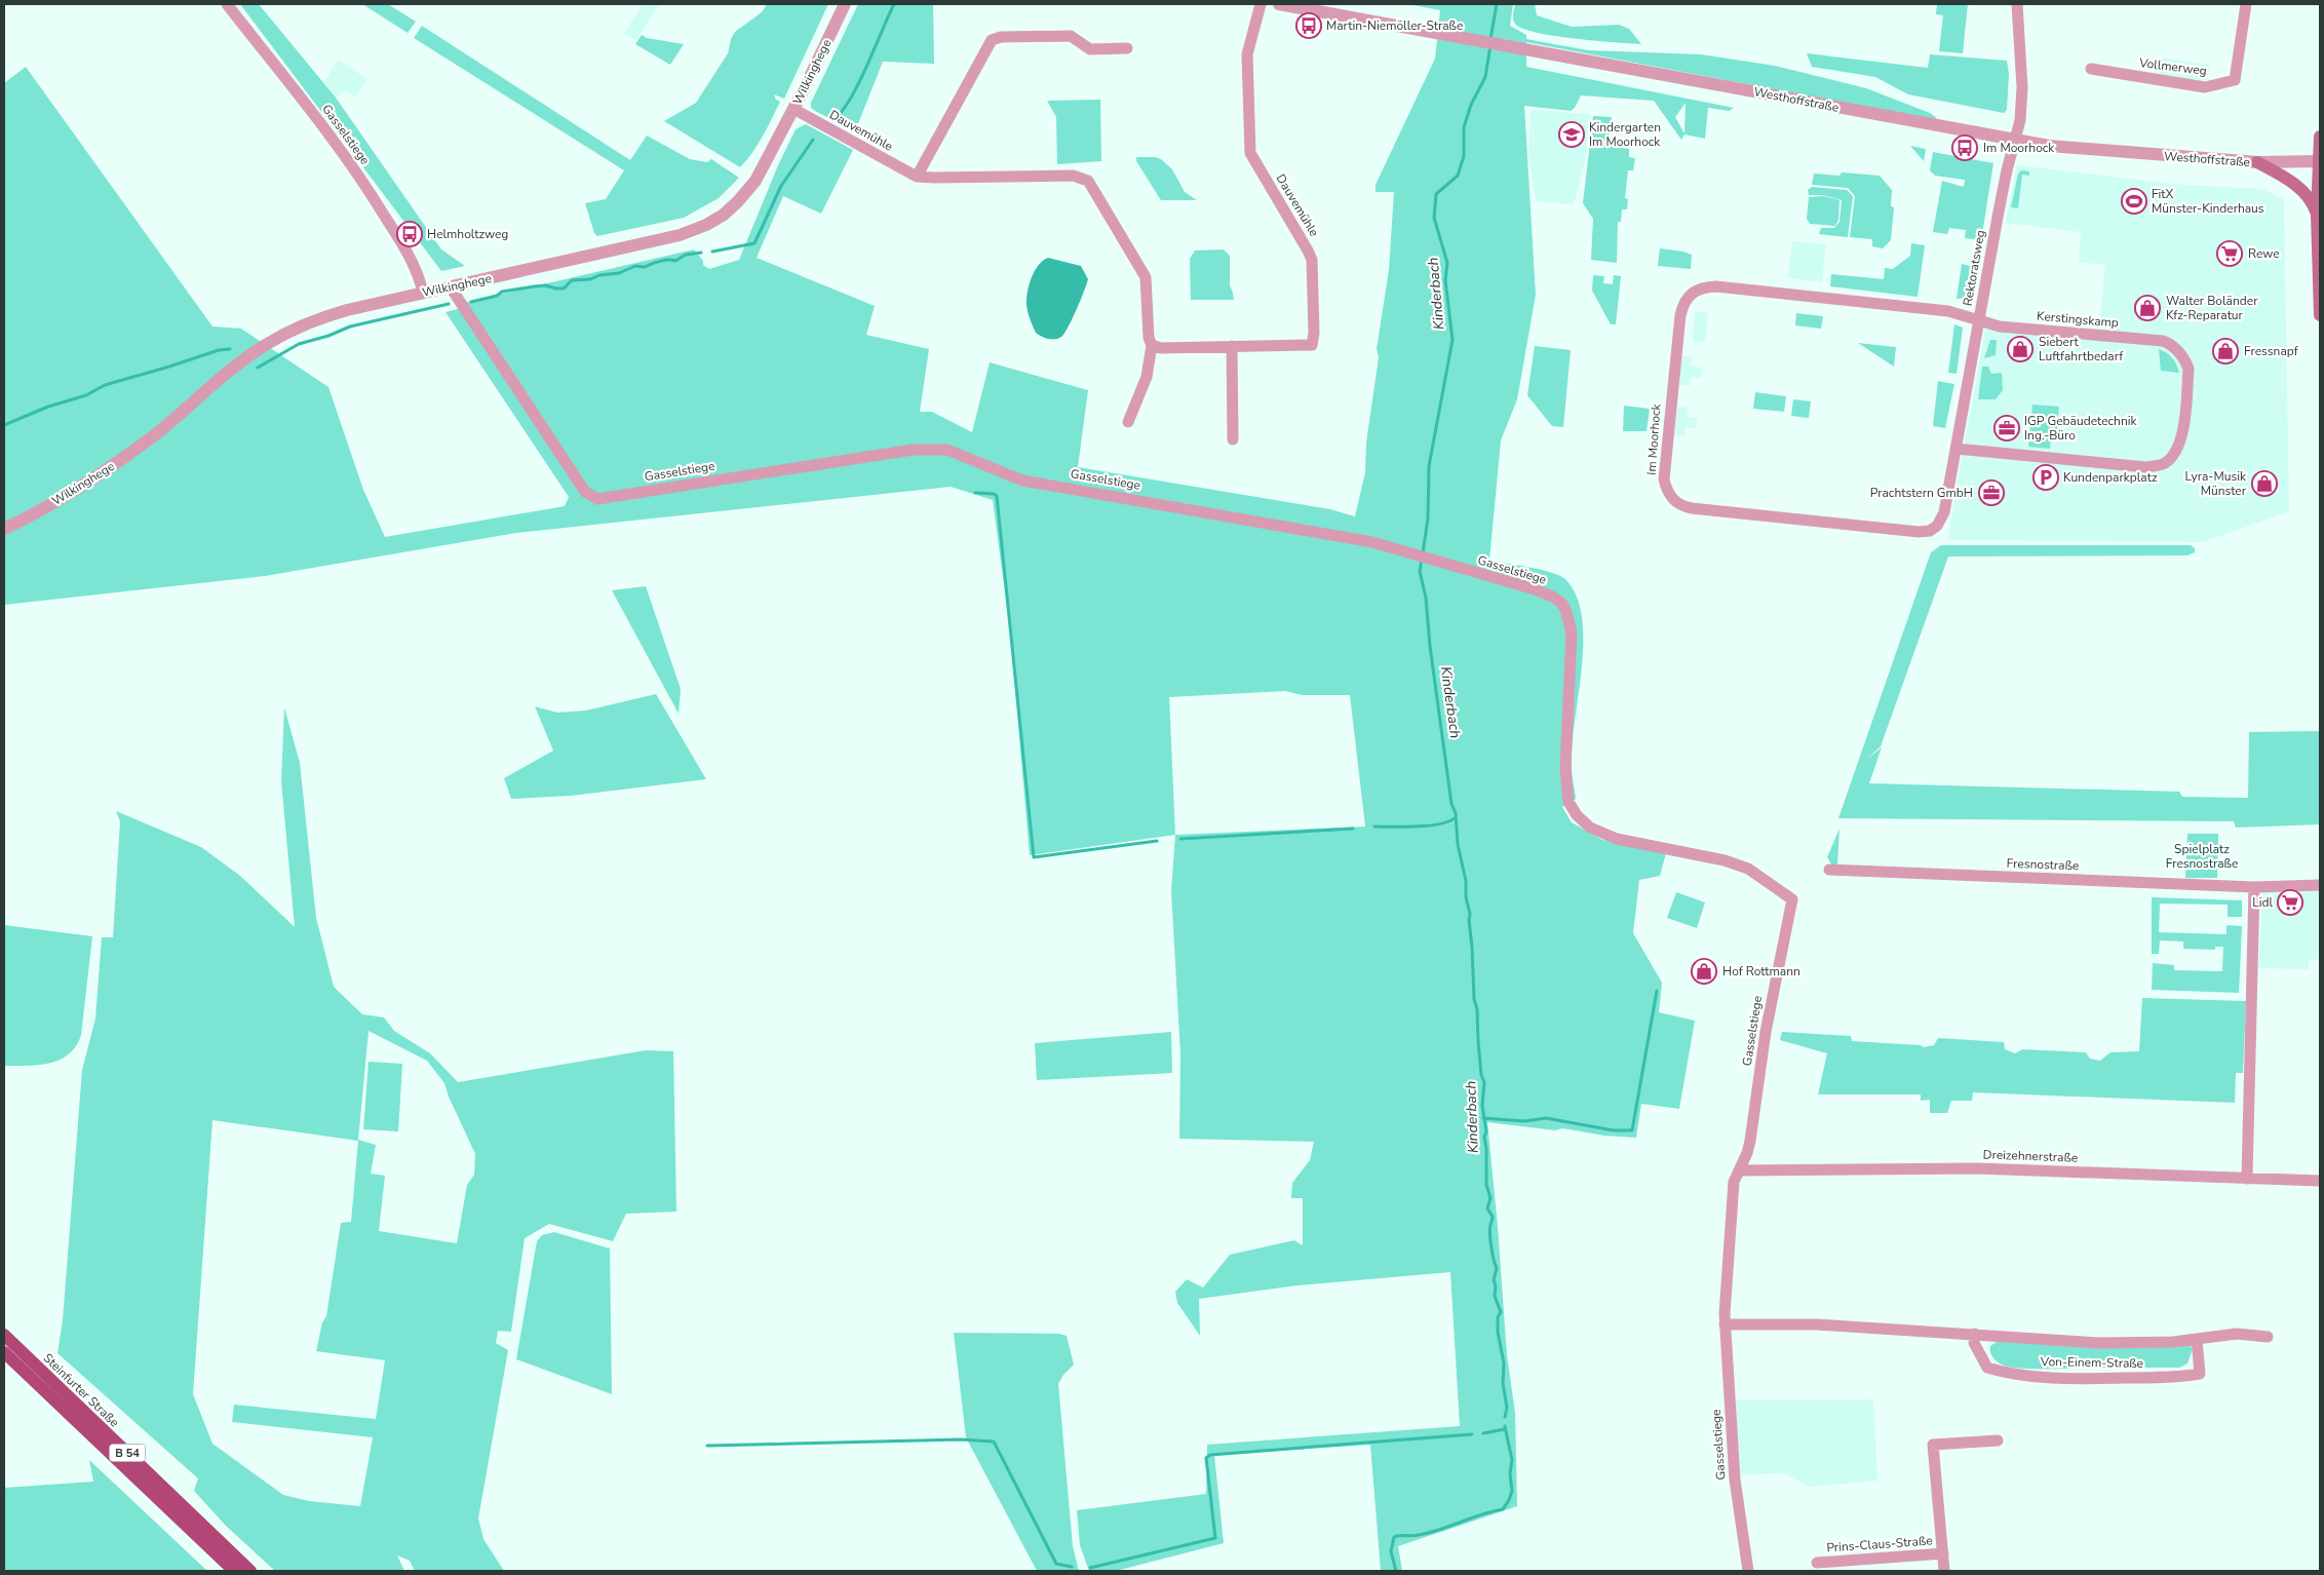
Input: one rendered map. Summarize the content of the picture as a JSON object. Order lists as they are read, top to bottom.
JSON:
{
  "streets": {
    "main road": ["Steinfurter Straße", "B 54"],
    "street": [
      "Vollmerweg",
      "Wilkinghege",
      "Westhoffstraße",
      "Dauvemühle",
      "Gasselstiege",
      "Rektoratsweg",
      "Kerstingskamp",
      "Im Moorhock",
      "Fresnostraße",
      "Dreizehnerstraße",
      "Von-Einem-Straße",
      "Prins-Claus-Straße"
    ]
  },
  "crossings": [
    ["Wilkinghege", "Dauvemühle"],
    ["Wilkinghege", "Gasselstiege"],
    ["Westhoffstraße", "Rektoratsweg"],
    ["Gasselstiege", "Dreizehnerstraße"],
    ["Gasselstiege", "Von-Einem-Straße"],
    ["Rektoratsweg", "Kerstingskamp"],
    ["Rektoratsweg", "Im Moorhock"],
    ["Kerstingskamp", "Im Moorhock"]
  ],
  "water": ["Kinderbach"],
  "parks": ["Spielplatz Fresnostraße"],
  "places": {
    "bus stop": ["Martin-Niemöller-Straße", "Im Moorhock", "Helmholtzweg"],
    "school or university": ["Kindergarten Im Moorhock"],
    "sports": ["FitX Münster-Kinderhaus"],
    "supermarket": ["Rewe", "Lidl"],
    "shop": [
      "Walter Boländer Kfz-Reparatur",
      "Siebert Luftfahrtbedarf",
      "Fressnapf",
      "Lyra-Musik Münster",
      "Hof Rottmann"
    ],
    "office": ["IGP Gebäudetechnik Ing.-Büro", "Prachtstern GmbH"],
    "parking": ["Kundenparkplatz"]
  }
}
